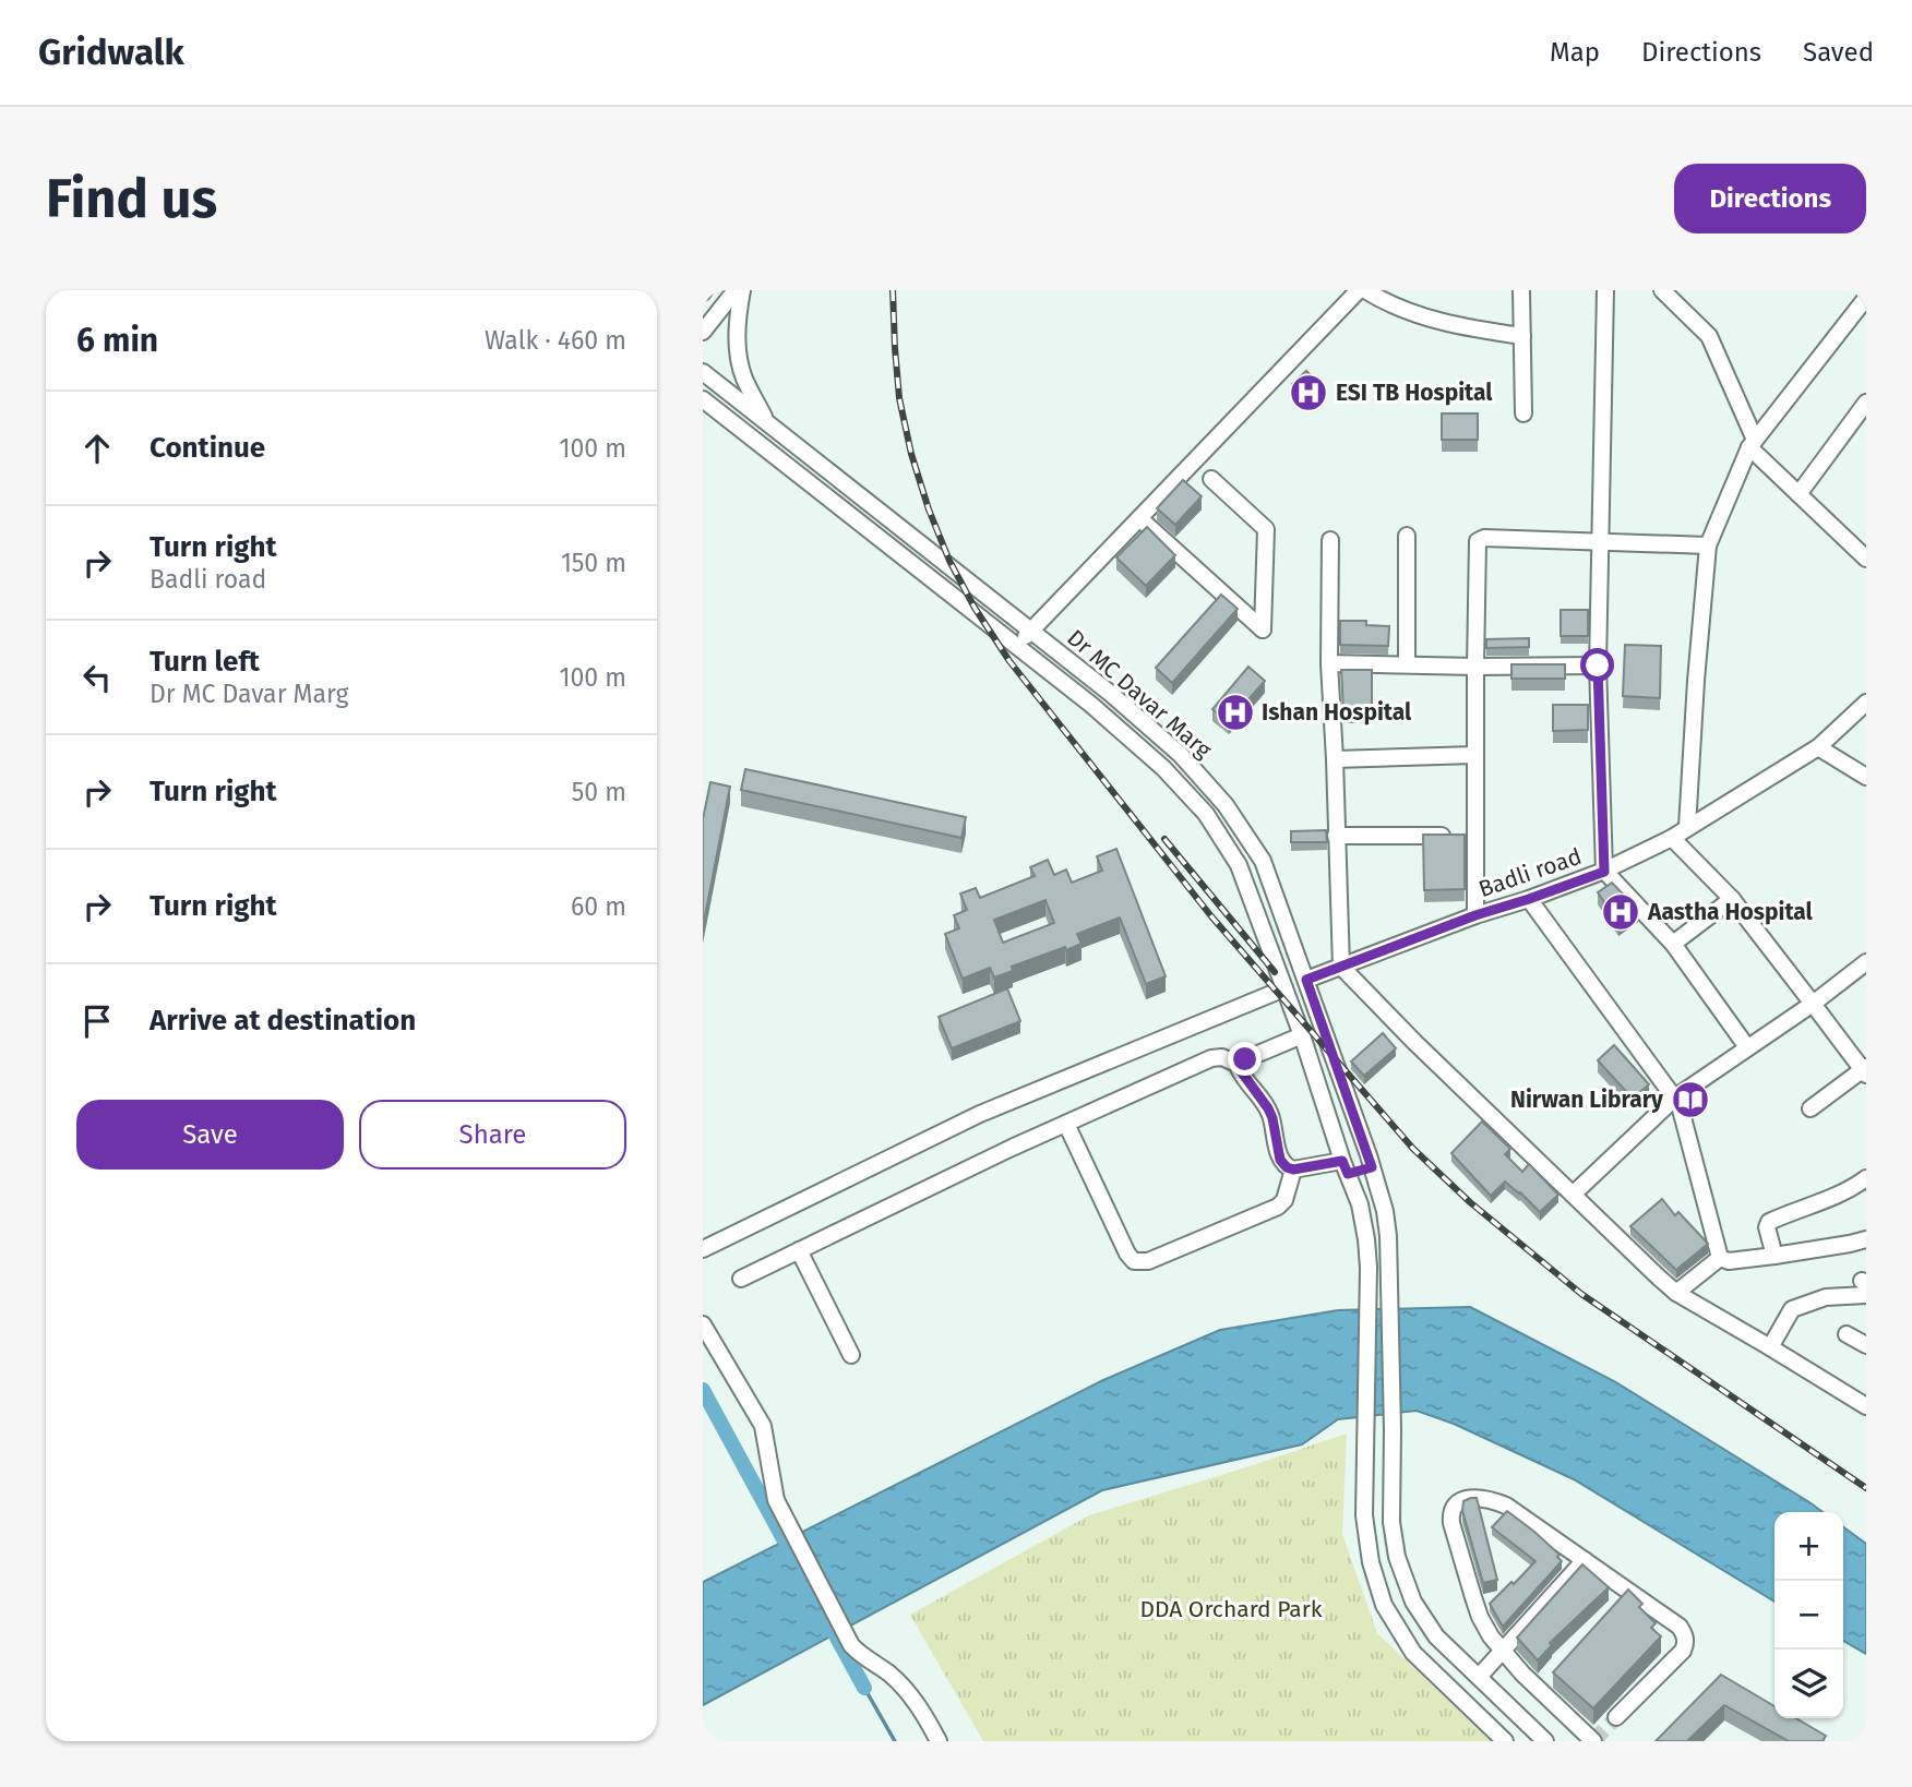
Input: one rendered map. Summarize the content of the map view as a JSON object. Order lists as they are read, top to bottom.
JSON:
{
  "streets": {
    "street": ["Dr MC Davar Marg", "Badli road"]
  },
  "crossings": [
    ["Dr MC Davar Marg", "Badli road"]
  ],
  "parks": ["DDA Orchard Park"],
  "places": {
    "hospital": ["ESI TB Hospital", "Ishan Hospital", "Aastha Hospital"],
    "library": ["Nirwan Library"]
  },
  "page": {
    "header": "Gridwalk",
    "nav": ["Map", "Directions", "Saved"],
    "buttons": [
      "Directions",
      ["Save", "Share"]
    ],
    "title": "Find us",
    "heading": ["6 min", "Walk · 460 m"],
    "list": [
      ["Continue", "100 m"],
      ["Turn right", "Badli road", "150 m"],
      ["Turn left", "Dr MC Davar Marg", "100 m"],
      ["Turn right", "50 m"],
      ["Turn right", "60 m"],
      "Arrive at destination"
    ],
    "map_buttons": ["+", "−"]
  }
}
